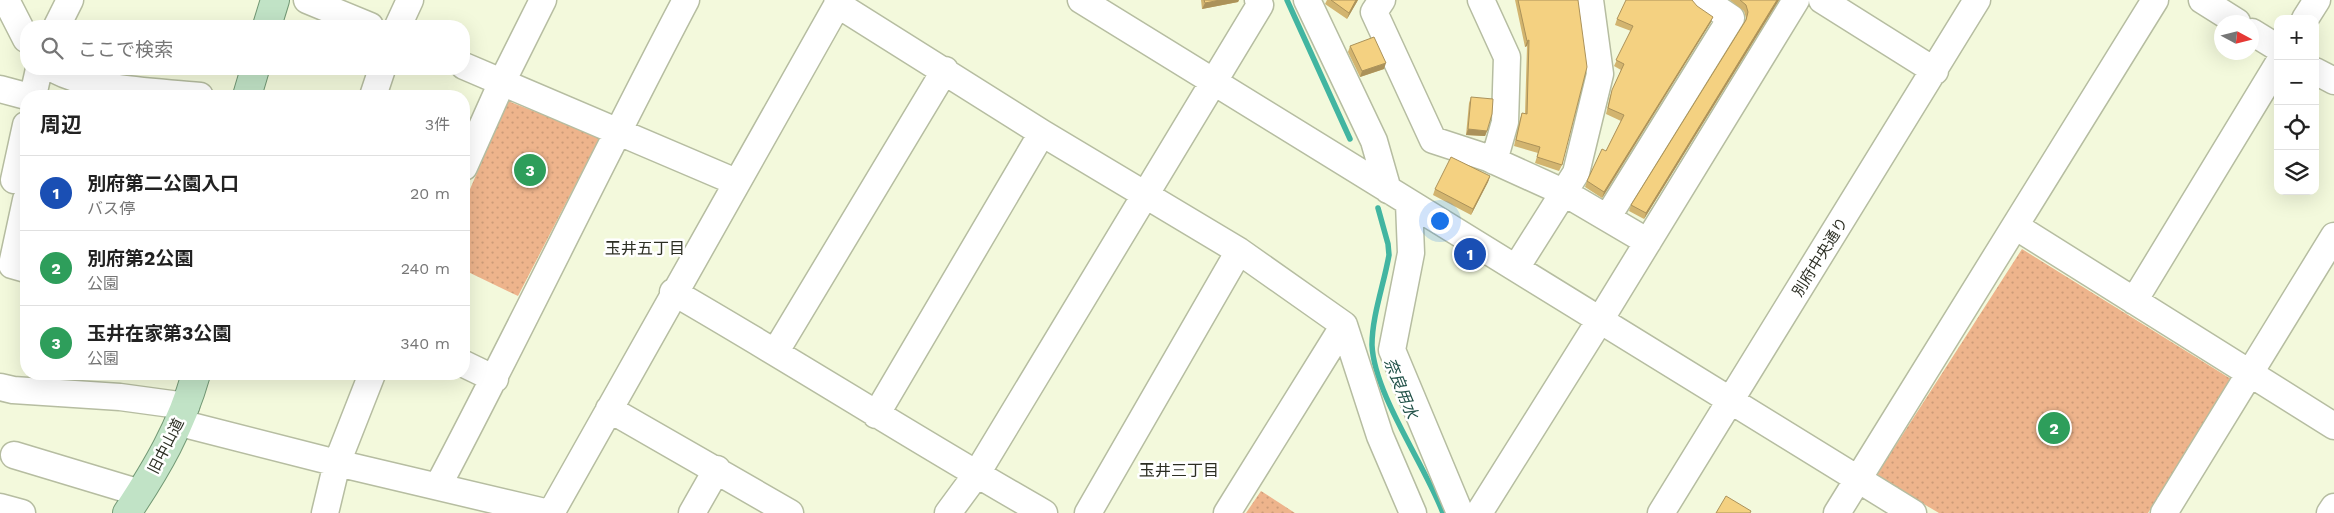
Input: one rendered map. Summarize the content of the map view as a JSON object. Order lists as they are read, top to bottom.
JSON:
{
  "streets": {
    "main road": ["旧中山道"],
    "street": ["別府中央通り"]
  },
  "districts": ["玉井五丁目", "玉井三丁目"],
  "water": ["奈良用水"],
  "north": "right",
  "page": {
    "map_buttons": ["+", "−"],
    "search": "ここで検索",
    "heading": ["周辺", "3件"],
    "pins": ["3", "1", "2"],
    "list": [
      {
        "mark": "1",
        "name": "別府第二公園入口",
        "note": "バス停",
        "value": "20 m"
      },
      {
        "mark": "2",
        "name": "別府第2公園",
        "note": "公園",
        "value": "240 m"
      },
      {
        "mark": "3",
        "name": "玉井在家第3公園",
        "note": "公園",
        "value": "340 m"
      }
    ]
  }
}
